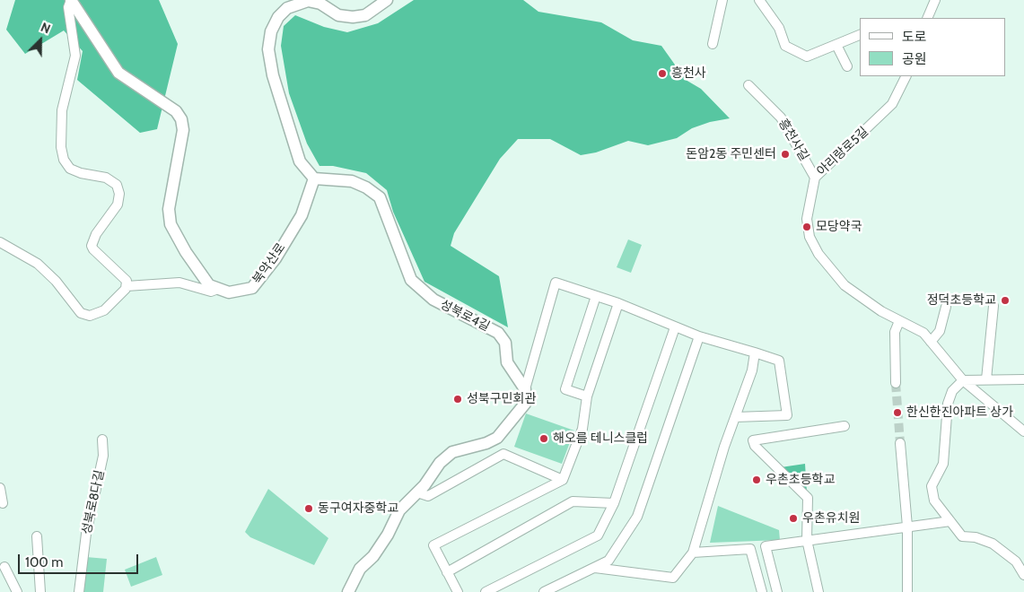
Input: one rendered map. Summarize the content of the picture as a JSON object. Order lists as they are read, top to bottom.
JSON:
{
  "streets": {
    "street": [
      "흥천사길",
      "아리랑로5길",
      "북악산로",
      "성북로4길",
      "성북로8다길"
    ]
  },
  "crossings": [
    ["흥천사길", "아리랑로5길"],
    ["북악산로", "성북로4길"]
  ],
  "places": [
    "흥천사",
    "돈암2동 주민센터",
    "모당약국",
    "정덕초등학교",
    "성북구민회관",
    "한신한진아파트 상가",
    "해오름 테니스클럽",
    "우촌초등학교",
    "동구여자중학교",
    "우촌유치원"
  ],
  "legend": ["도로", "공원"],
  "scale_bar": "100 m",
  "north": "top right"
}
